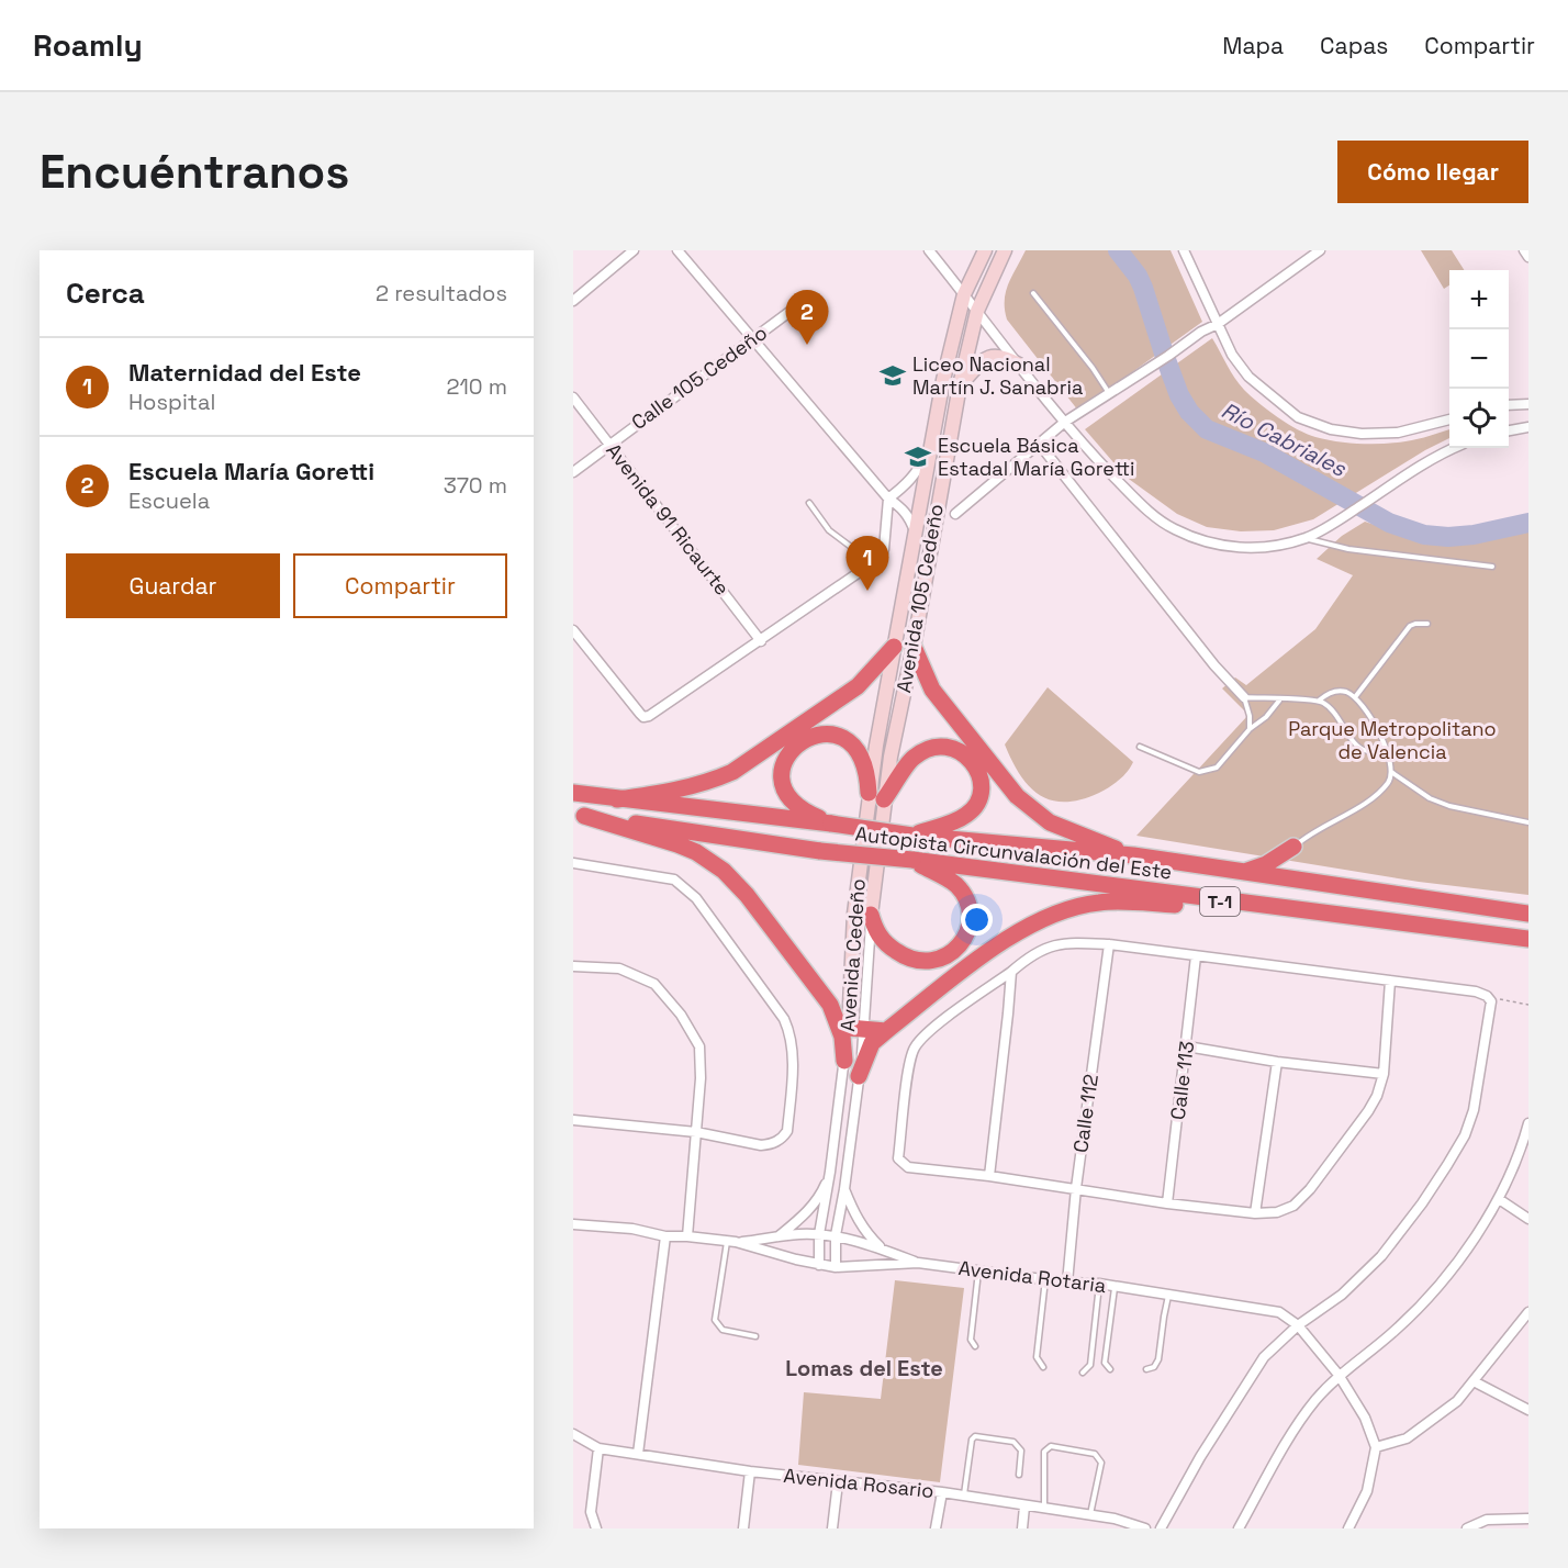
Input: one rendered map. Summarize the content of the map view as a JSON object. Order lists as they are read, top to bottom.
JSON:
{
  "streets": {
    "highway": ["Autopista Circunvalación del Este", "T-1"],
    "main road": ["Avenida 105 Cedeño", "Avenida Cedeño"],
    "street": [
      "Calle 105 Cedeño",
      "Avenida 91 Ricaurte",
      "Calle 113",
      "Calle 112",
      "Avenida Rotaria",
      "Avenida Rosario"
    ]
  },
  "crossings": [
    ["Calle 105 Cedeño", "Avenida 91 Ricaurte"],
    ["Avenida 105 Cedeño", "Avenida Cedeño"],
    ["Avenida Cedeño", "Avenida Rotaria"],
    ["Calle 112", "Avenida Rotaria"]
  ],
  "districts": ["Lomas del Este"],
  "water": ["Río Cabriales"],
  "parks": ["Parque Metropolitano de Valencia"],
  "places": {
    "school or university": ["Liceo Nacional Martín J. Sanabria", "Escuela Básica Estadal María Goretti"]
  },
  "page": {
    "header": "Roamly",
    "nav": ["Mapa", "Capas", "Compartir"],
    "buttons": [
      "Cómo llegar",
      ["Guardar", "Compartir"]
    ],
    "title": "Encuéntranos",
    "heading": ["Cerca", "2 resultados"],
    "map_buttons": ["+", "−"],
    "pins": ["2", "1"],
    "list": [
      {
        "mark": "1",
        "name": "Maternidad del Este",
        "note": "Hospital",
        "value": "210 m"
      },
      {
        "mark": "2",
        "name": "Escuela María Goretti",
        "note": "Escuela",
        "value": "370 m"
      }
    ]
  }
}
